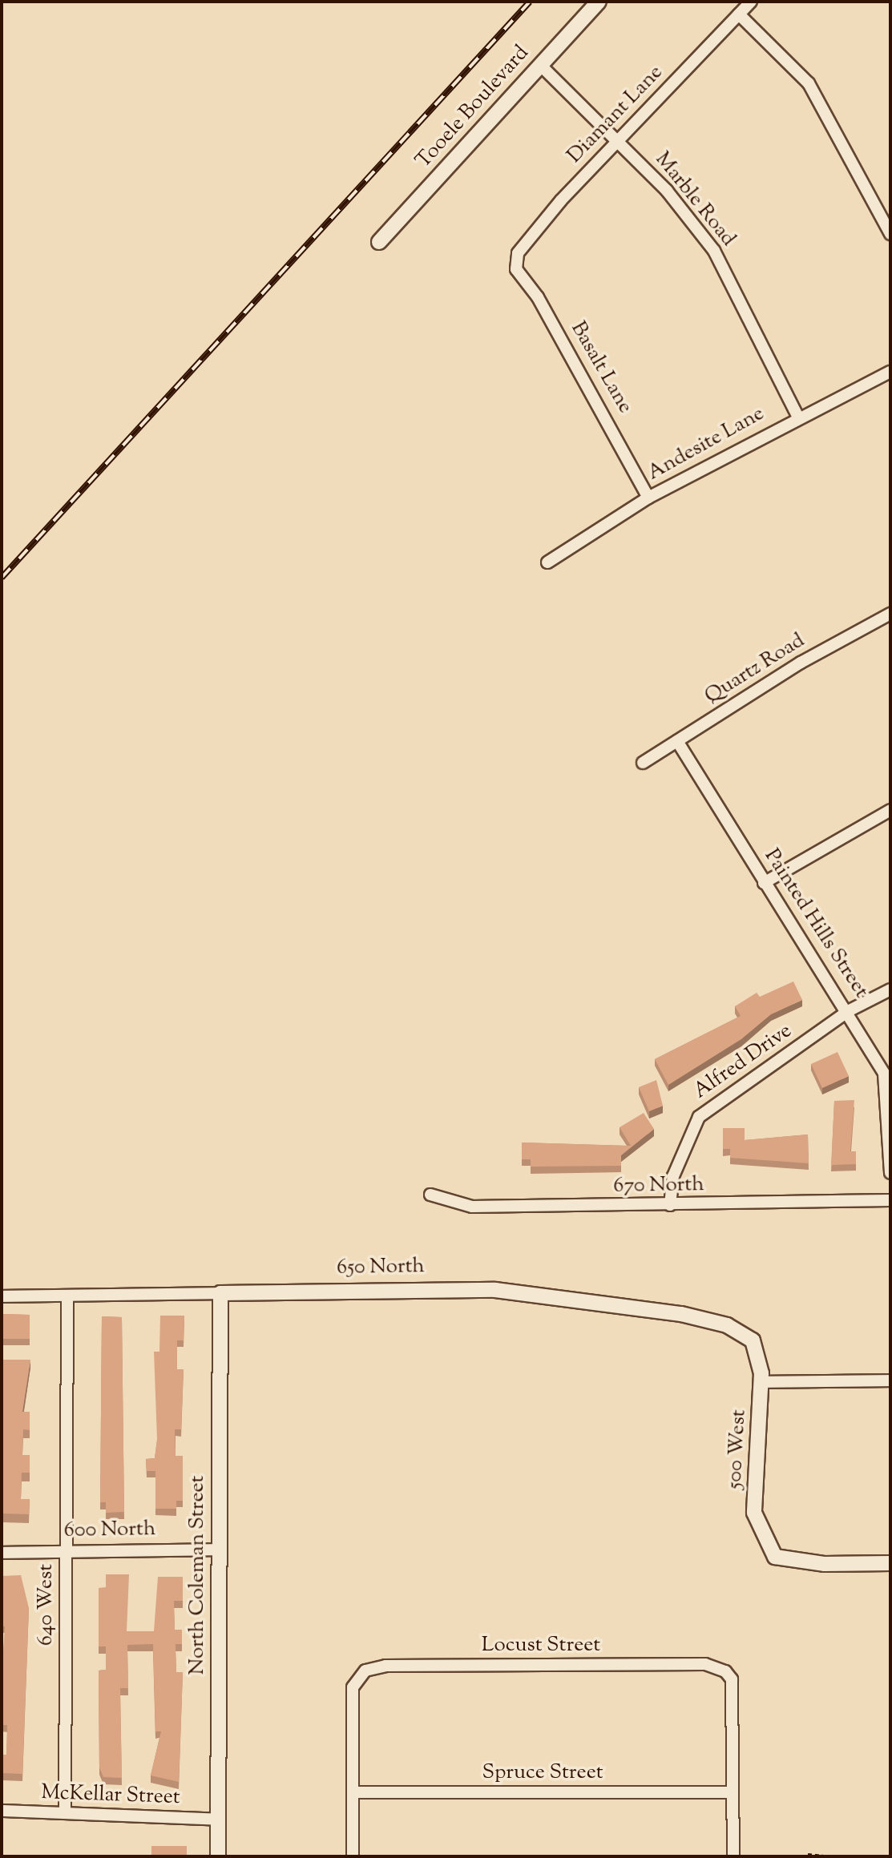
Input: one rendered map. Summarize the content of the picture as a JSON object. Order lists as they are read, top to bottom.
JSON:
{
  "streets": {
    "street": [
      "Tooele Boulevard",
      "Diamant Lane",
      "Marble Road",
      "Basalt Lane",
      "Andesite Lane",
      "Quartz Road",
      "Painted Hills Street",
      "Alfred Drive",
      "670 North",
      "650 North",
      "500 West",
      "600 North",
      "North Coleman Street",
      "640 West",
      "Locust Street",
      "Spruce Street",
      "McKellar Street"
    ]
  },
  "crossings": [
    ["Tooele Boulevard", "Marble Road"],
    ["Diamant Lane", "Marble Road"],
    ["Diamant Lane", "Basalt Lane"],
    ["Marble Road", "Andesite Lane"],
    ["Basalt Lane", "Andesite Lane"],
    ["Quartz Road", "Painted Hills Street"],
    ["Painted Hills Street", "Alfred Drive"],
    ["Alfred Drive", "670 North"],
    ["650 North", "500 West"],
    ["650 North", "North Coleman Street"],
    ["650 North", "640 West"],
    ["600 North", "North Coleman Street"],
    ["600 North", "640 West"],
    ["North Coleman Street", "McKellar Street"],
    ["640 West", "McKellar Street"],
    ["Locust Street", "Spruce Street"]
  ]
}
